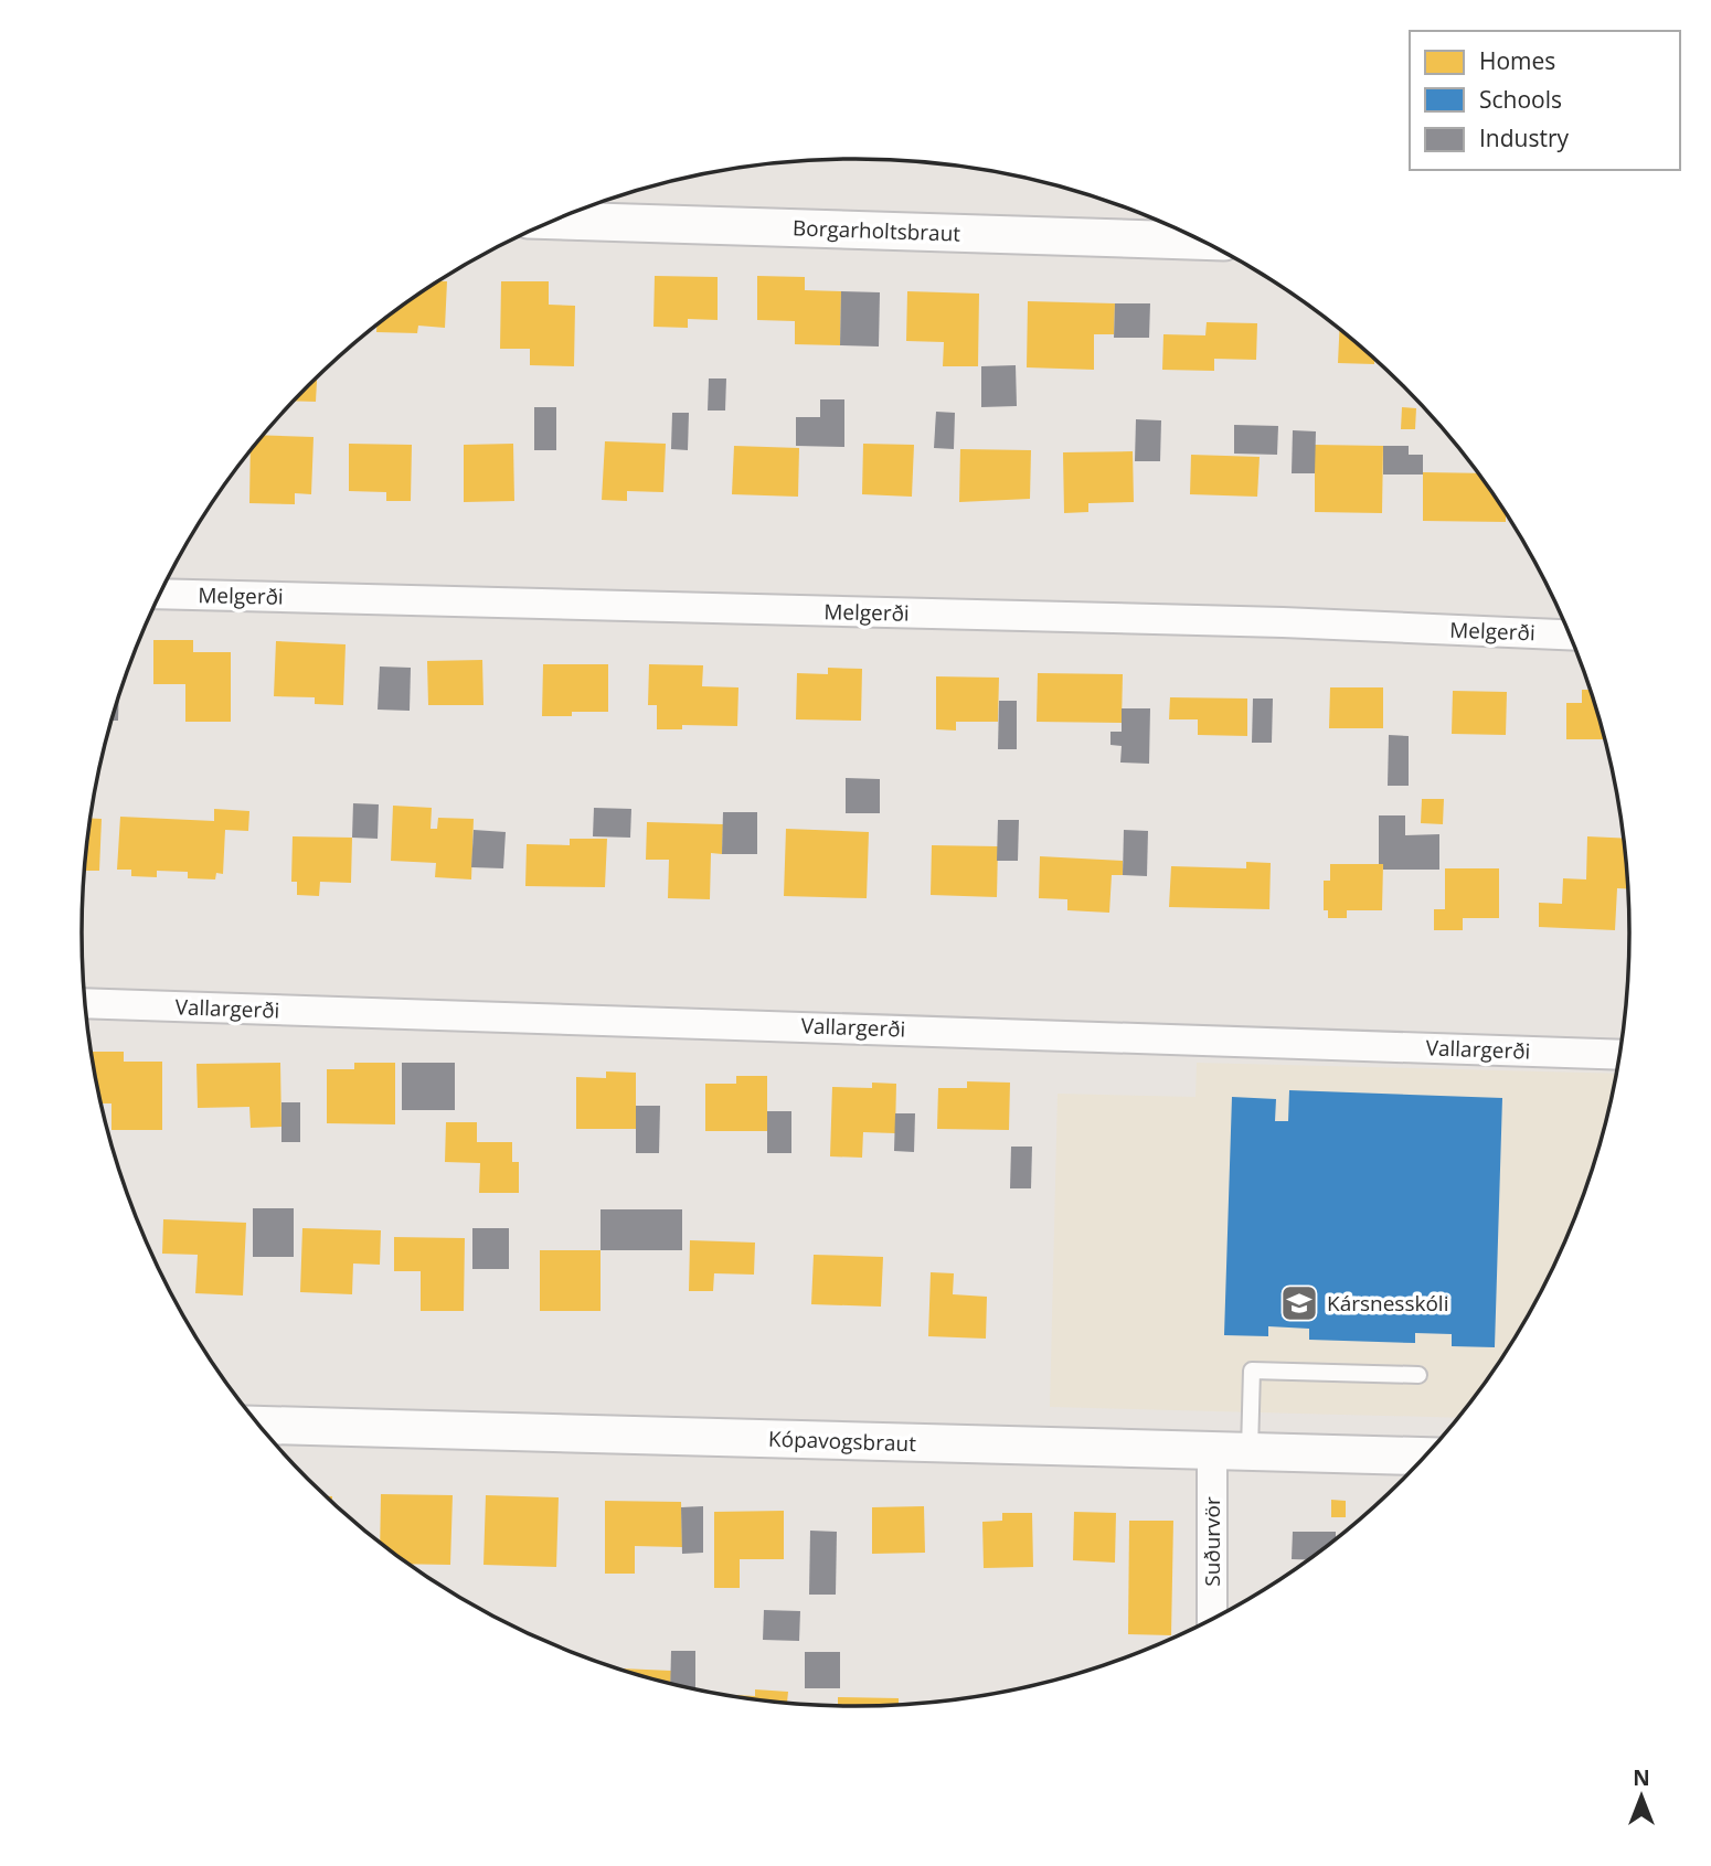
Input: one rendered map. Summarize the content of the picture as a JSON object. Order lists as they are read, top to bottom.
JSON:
{
  "streets": {
    "street": [
      "Borgarholtsbraut",
      "Melgerði",
      "Vallargerði",
      "Kópavogsbraut",
      "Suðurvör"
    ]
  },
  "crossings": [
    ["Kópavogsbraut", "Suðurvör"]
  ],
  "places": {
    "school or university": ["Kársnesskóli"]
  },
  "legend": ["Homes", "Schools", "Industry"],
  "north": "top"
}
